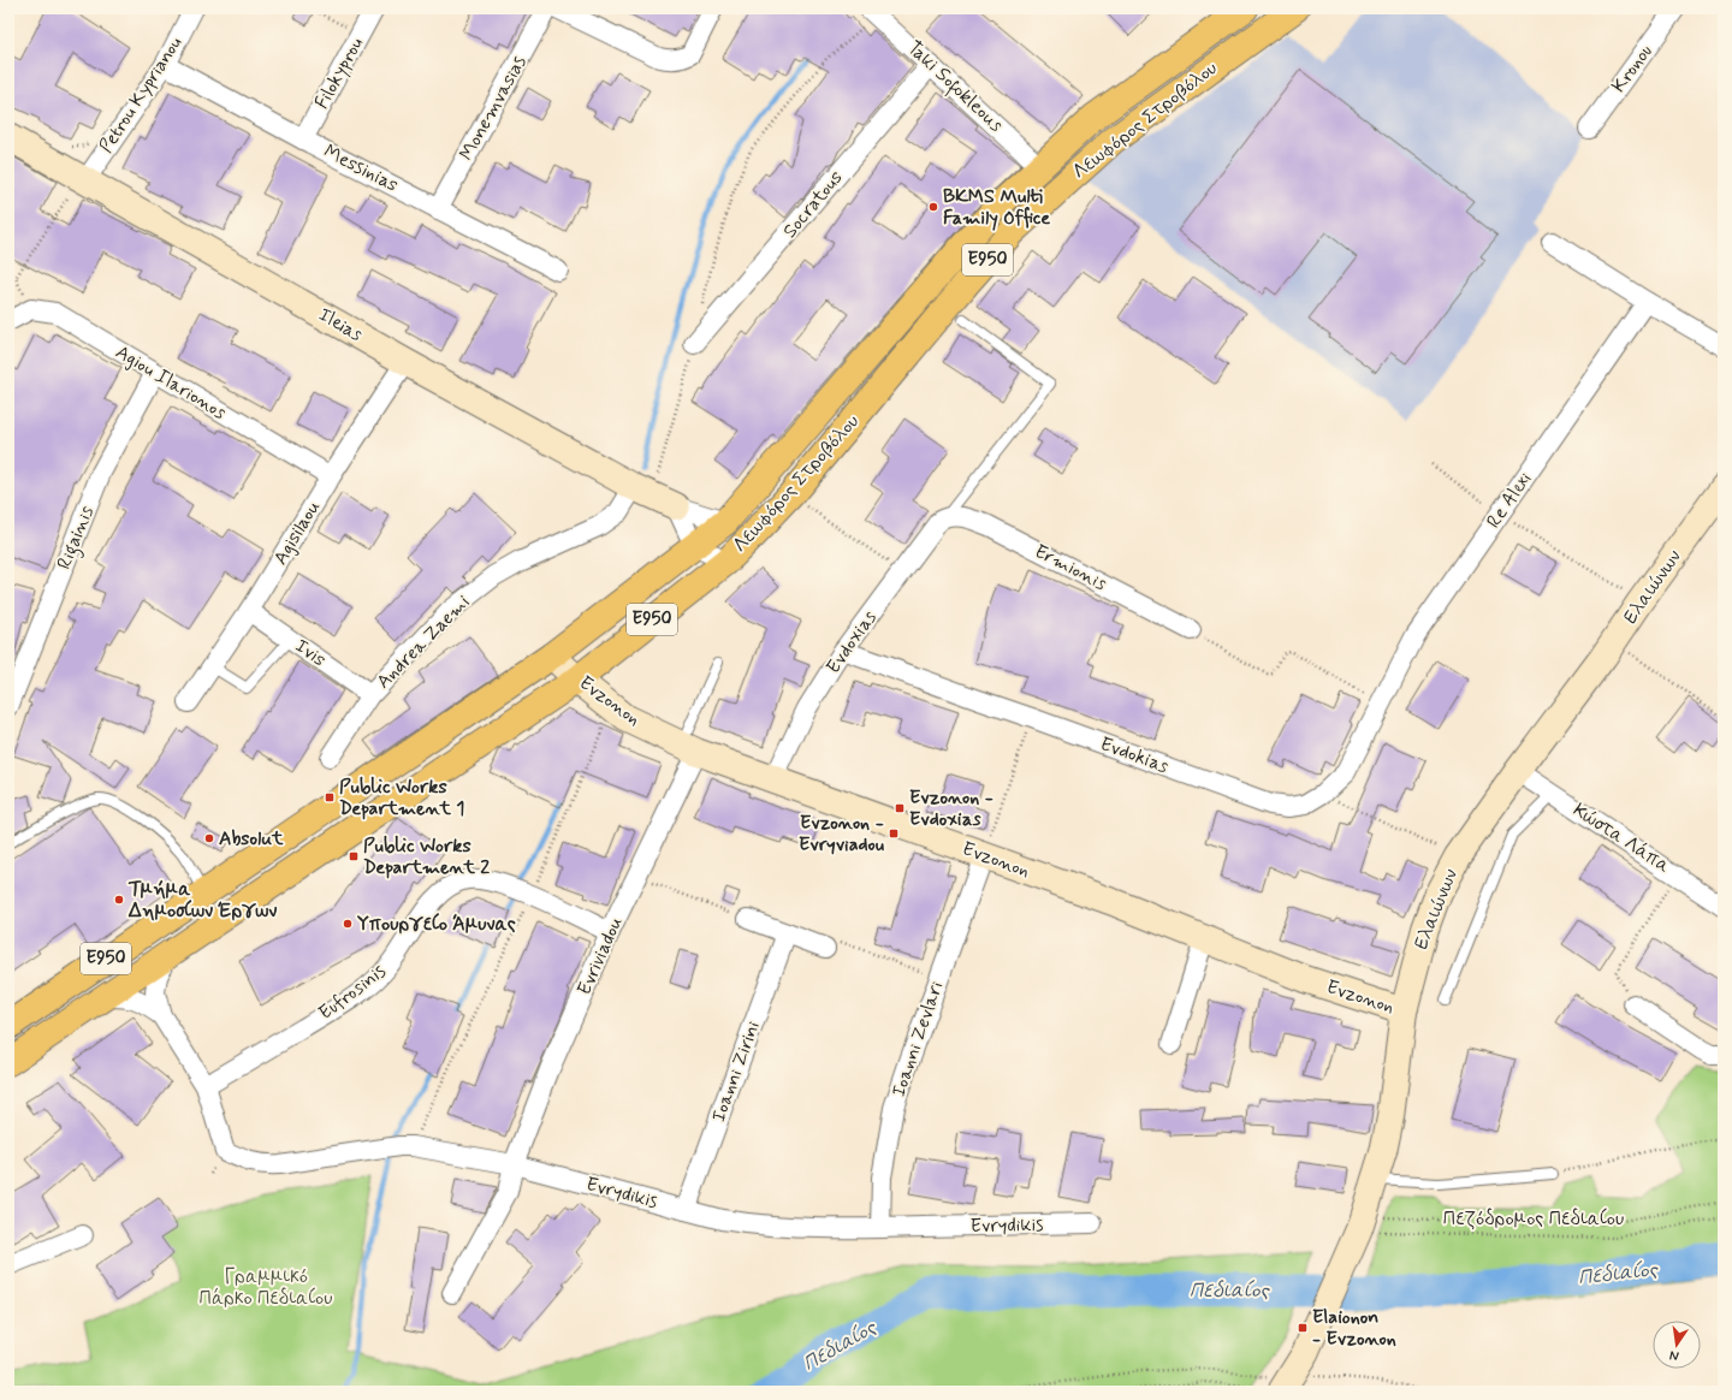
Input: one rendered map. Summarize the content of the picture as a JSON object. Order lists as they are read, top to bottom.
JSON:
{
  "streets": {
    "main road": ["Λεωφόρος Στροβόλου", "E950"],
    "street": [
      "Kronou",
      "Filokyprou",
      "Taki Sofokleous",
      "Petrou Kyprianou",
      "Monemvasias",
      "Messinias",
      "Socratous",
      "Ileias",
      "Agiou Ilarionos",
      "Re Alexi",
      "Agisilaou",
      "Rigainis",
      "Ermionis",
      "Ελαιώνων",
      "Andrea Zaemi",
      "Evdoxias",
      "Ivis",
      "Evzonon",
      "Evdokias",
      "Κώστα Λάπα",
      "Evriviadou",
      "Eufrosinis",
      "Ioanni Zevlari",
      "Ioanni Zirini",
      "Evrydikis"
    ],
    "path": ["Πεζόδρομος Πεδιαίου"]
  },
  "crossings": [
    ["Filokyprou", "Messinias"],
    ["Taki Sofokleous", "Λεωφόρος Στροβόλου"],
    ["Taki Sofokleous", "Socratous"],
    ["Petrou Kyprianou", "Messinias"],
    ["Petrou Kyprianou", "Ileias"],
    ["Monemvasias", "Messinias"],
    ["Λεωφόρος Στροβόλου", "Ileias"],
    ["Λεωφόρος Στροβόλου", "Evzonon"],
    ["Ileias", "Agisilaou"],
    ["Ileias", "Andrea Zaemi"],
    ["Agiou Ilarionos", "Agisilaou"],
    ["Agiou Ilarionos", "Rigainis"],
    ["Re Alexi", "Evdokias"],
    ["Agisilaou", "Ivis"],
    ["Ermionis", "Evdoxias"],
    ["Ελαιώνων", "Evzonon"],
    ["Ελαιώνων", "Κώστα Λάπα"],
    ["Ελαιώνων", "Πεζόδρομος Πεδιαίου"],
    ["Andrea Zaemi", "Ivis"],
    ["Evdoxias", "Evzonon"],
    ["Evdoxias", "Evdokias"],
    ["Evzonon", "Evriviadou"],
    ["Evzonon", "Ioanni Zevlari"],
    ["Evriviadou", "Eufrosinis"],
    ["Evriviadou", "Evrydikis"],
    ["Eufrosinis", "Evrydikis"],
    ["Ioanni Zevlari", "Evrydikis"],
    ["Ioanni Zirini", "Evrydikis"]
  ],
  "water": ["Πεδιαίος"],
  "parks": ["Γραμμικό Πάρκο Πεδιαίου"],
  "places": {
    "other": [
      "BKMS Multi Family Office",
      "Absolut",
      "Τμήμα Δημοσίων Έργων",
      "Υπουργείο Άμυνας"
    ],
    "transit": [
      "Public Works Department 1",
      "Evzonon - Evdoxias",
      "Evzonon - Evryviadou",
      "Public Works Department 2",
      "Elaionon - Evzonon"
    ]
  },
  "north": "bottom"
}
